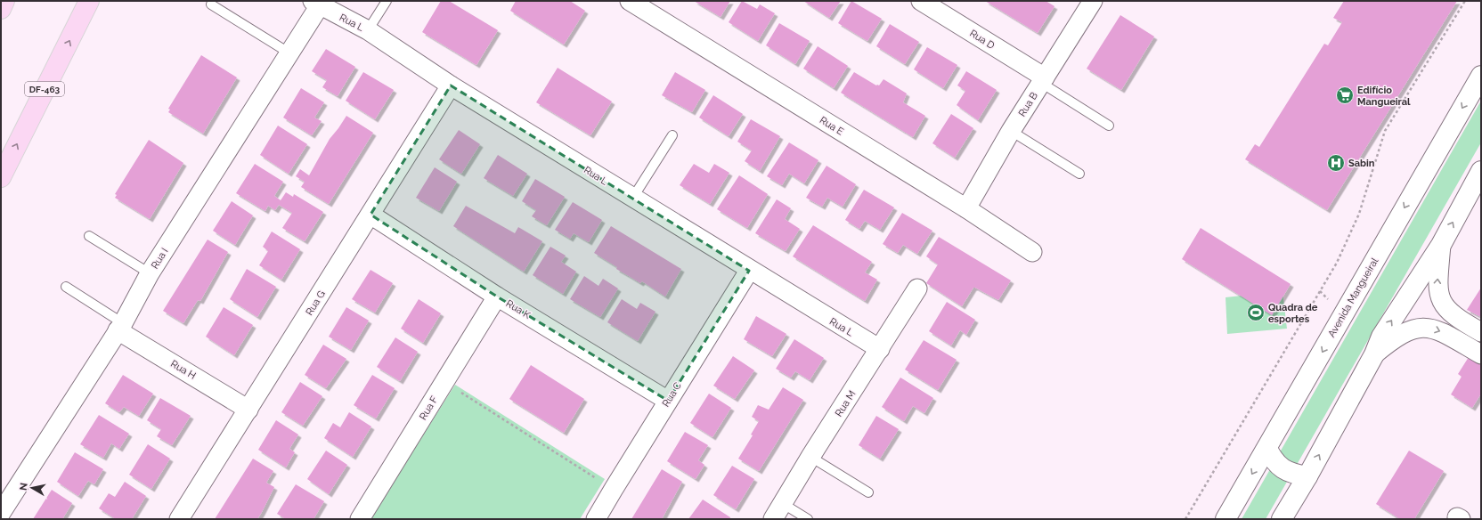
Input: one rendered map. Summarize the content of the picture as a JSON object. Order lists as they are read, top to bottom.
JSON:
{
  "streets": {
    "main road": ["DF-463"],
    "street": [
      "Rua L",
      "Rua D",
      "Rua B",
      "Rua E",
      "Rua I",
      "Avenida Mangueiral",
      "Rua G",
      "Rua K",
      "Rua H",
      "Rua C",
      "Rua M",
      "Rua F"
    ]
  },
  "crossings": [
    ["Rua L", "Rua I"],
    ["Rua L", "Rua G"],
    ["Rua L", "Rua C"],
    ["Rua L", "Rua M"],
    ["Rua D", "Rua B"],
    ["Rua B", "Rua E"],
    ["Rua I", "Rua H"],
    ["Rua G", "Rua K"],
    ["Rua G", "Rua H"],
    ["Rua K", "Rua C"],
    ["Rua K", "Rua F"]
  ],
  "places": {
    "supermarket": ["Edifício Mangueiral"],
    "hospital": ["Sabin"],
    "sports": ["Quadra de esportes"]
  },
  "north": "left"
}
